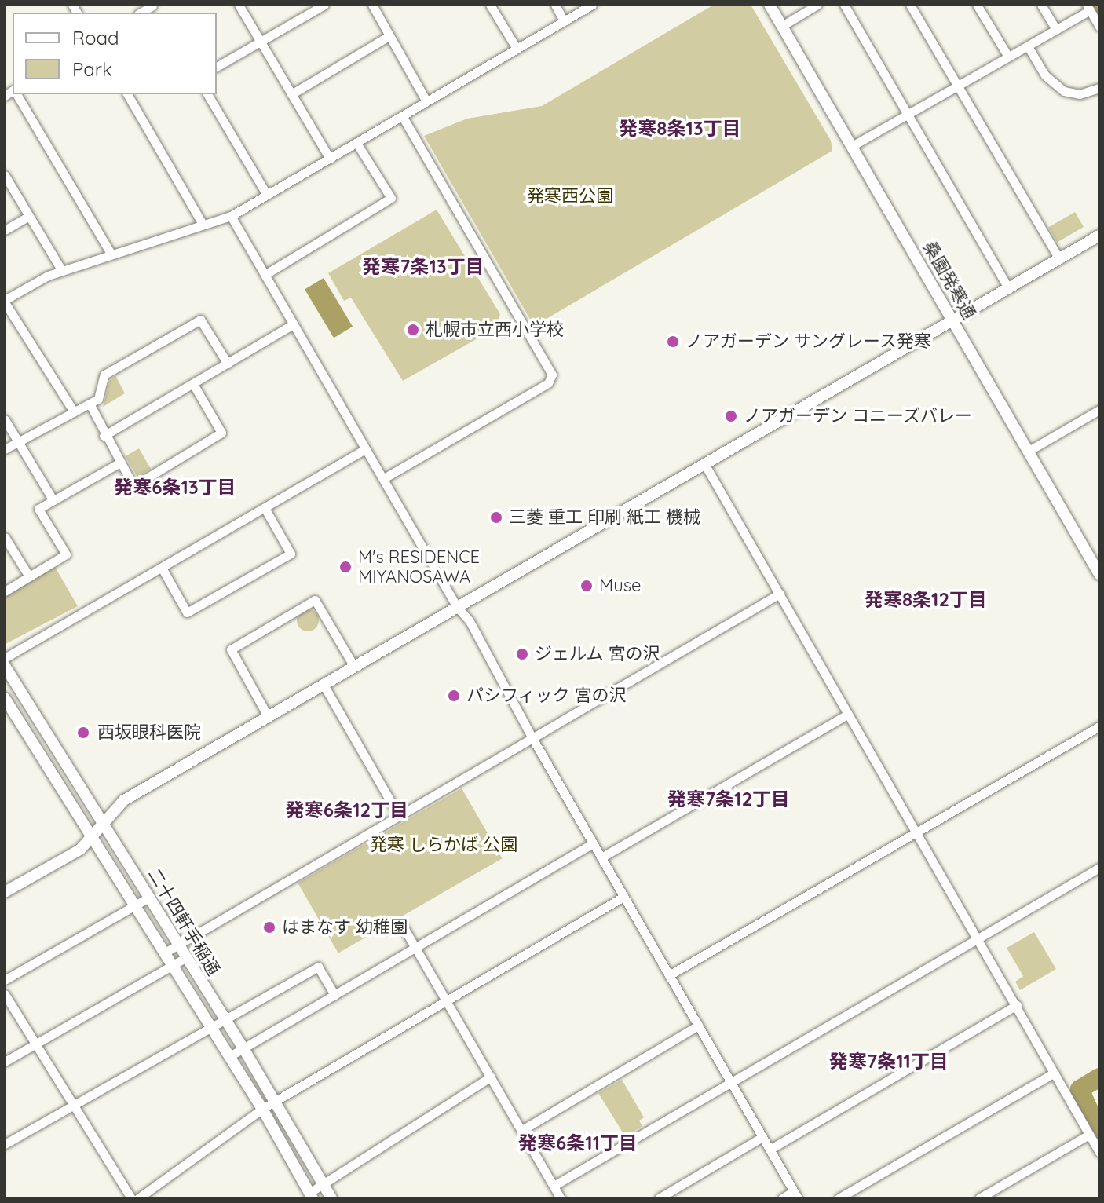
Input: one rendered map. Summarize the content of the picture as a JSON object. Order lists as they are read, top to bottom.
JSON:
{
  "streets": {
    "street": ["桑園発寒通", "二十四軒手稲通"]
  },
  "districts": [
    "発寒8条13丁目",
    "発寒7条13丁目",
    "発寒6条13丁目",
    "発寒8条12丁目",
    "発寒7条12丁目",
    "発寒6条12丁目",
    "発寒7条11丁目",
    "発寒6条11丁目"
  ],
  "parks": ["発寒西公園", "発寒 しらかば 公園"],
  "places": [
    "札幌市立西小学校",
    "ノアガーデン サングレース発寒",
    "ノアガーデン コニーズバレー",
    "三菱 重工 印刷 紙工 機械",
    "M's RESIDENCE MIYANOSAWA",
    "Muse",
    "ジェルム 宮の沢",
    "パシフィック 宮の沢",
    "西坂眼科医院",
    "はまなす 幼稚園"
  ],
  "legend": ["Road", "Park"]
}
